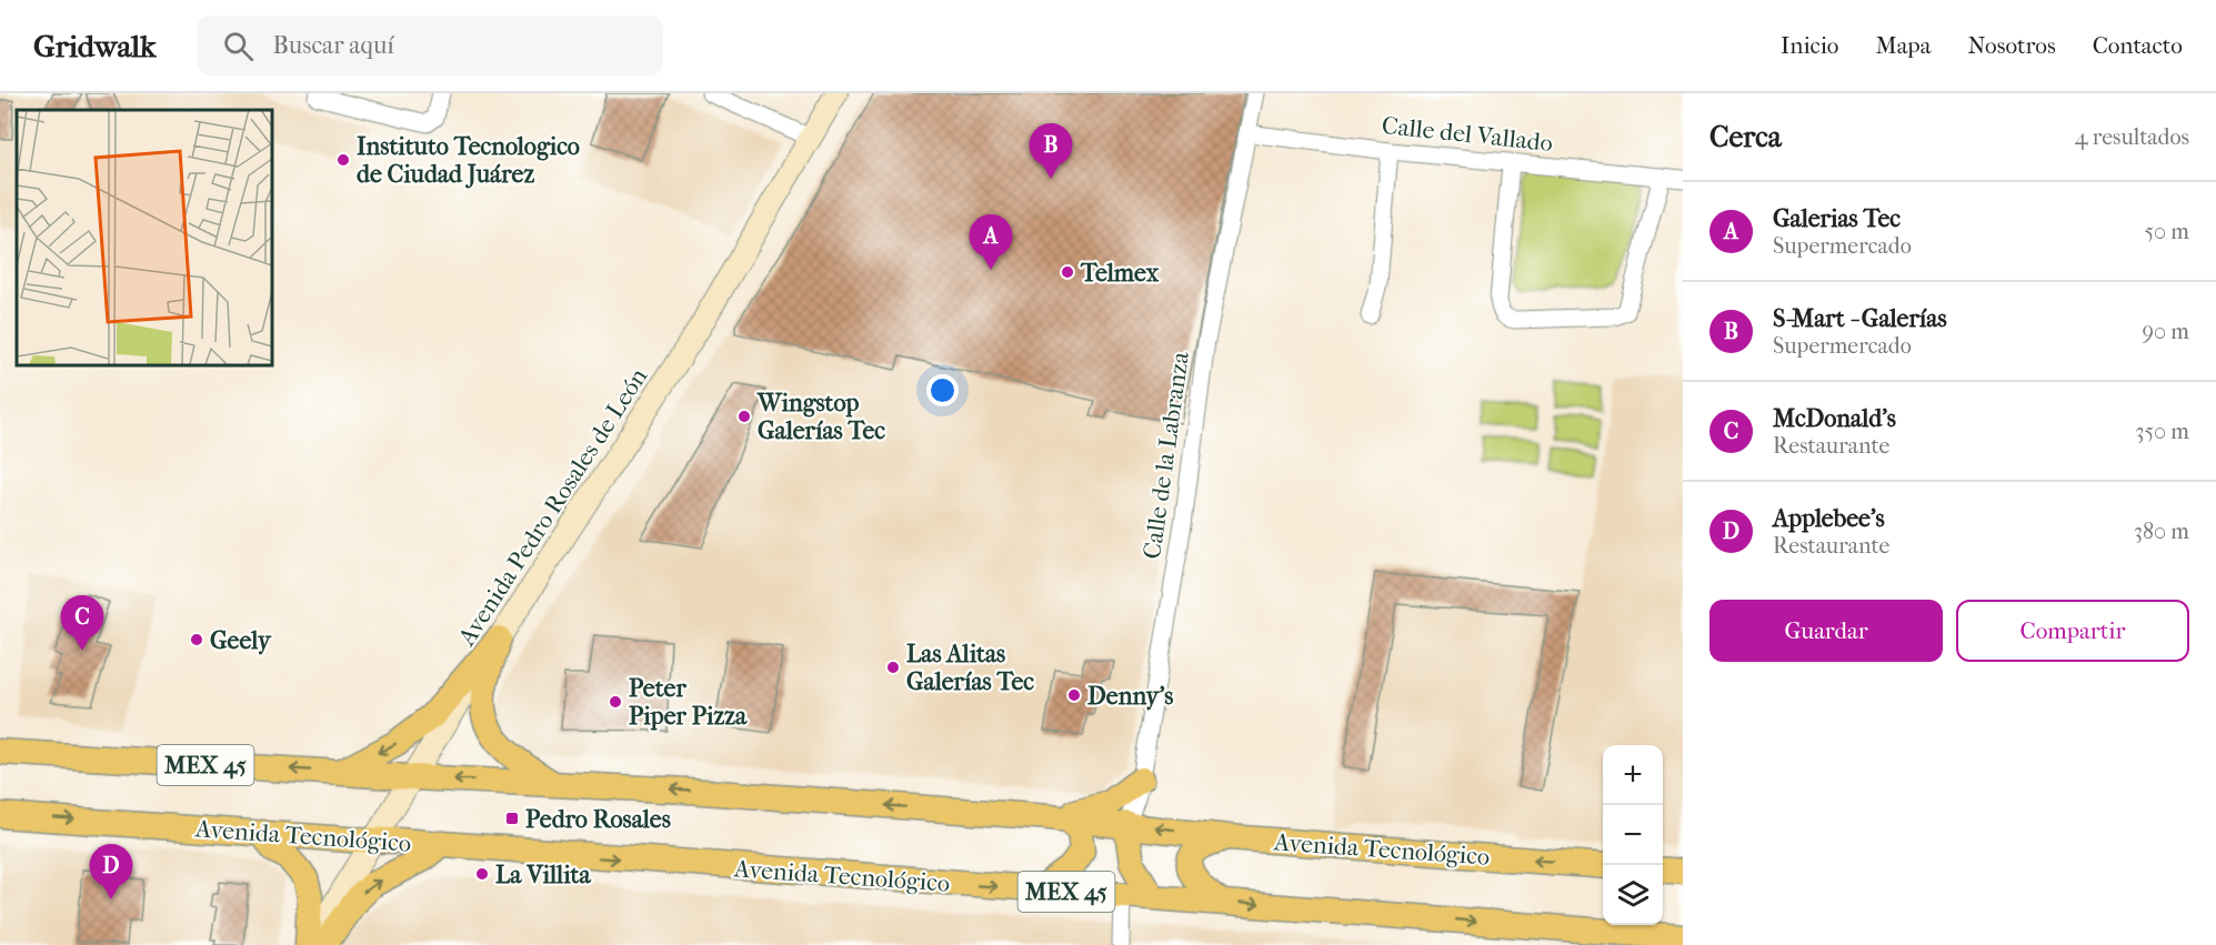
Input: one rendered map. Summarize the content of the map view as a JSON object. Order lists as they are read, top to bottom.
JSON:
{
  "streets": {
    "main road": ["Avenida Pedro Rosales de León", "MEX 45", "Avenida Tecnológico"],
    "street": ["Calle del Vallado", "Calle de la Labranza"]
  },
  "crossings": [
    ["Calle del Vallado", "Calle de la Labranza"],
    ["Calle de la Labranza", "Avenida Tecnológico"],
    ["Avenida Pedro Rosales de León", "Avenida Tecnológico"]
  ],
  "places": {
    "other": [
      "Instituto Tecnologico de Ciudad Juárez",
      "Telmex",
      "Wingstop Galerías Tec",
      "Geely",
      "Las Alitas Galerías Tec",
      "Denny's",
      "Peter Piper Pizza",
      "La Villita"
    ],
    "transit": ["Pedro Rosales"]
  },
  "page": {
    "header": "Gridwalk",
    "search": "Buscar aquí",
    "nav": [
      "Inicio",
      "Mapa",
      "Nosotros",
      "Contacto"
    ],
    "heading": ["Cerca", "4 resultados"],
    "pins": [
      "B",
      "A",
      "C",
      "D"
    ],
    "list": [
      {
        "mark": "A",
        "name": "Galerias Tec",
        "note": "Supermercado",
        "value": "50 m"
      },
      {
        "mark": "B",
        "name": "S-Mart - Galerías",
        "note": "Supermercado",
        "value": "90 m"
      },
      {
        "mark": "C",
        "name": "McDonald's",
        "note": "Restaurante",
        "value": "350 m"
      },
      {
        "mark": "D",
        "name": "Applebee's",
        "note": "Restaurante",
        "value": "380 m"
      }
    ],
    "buttons": ["Guardar", "Compartir"],
    "map_buttons": ["+", "−"]
  }
}
